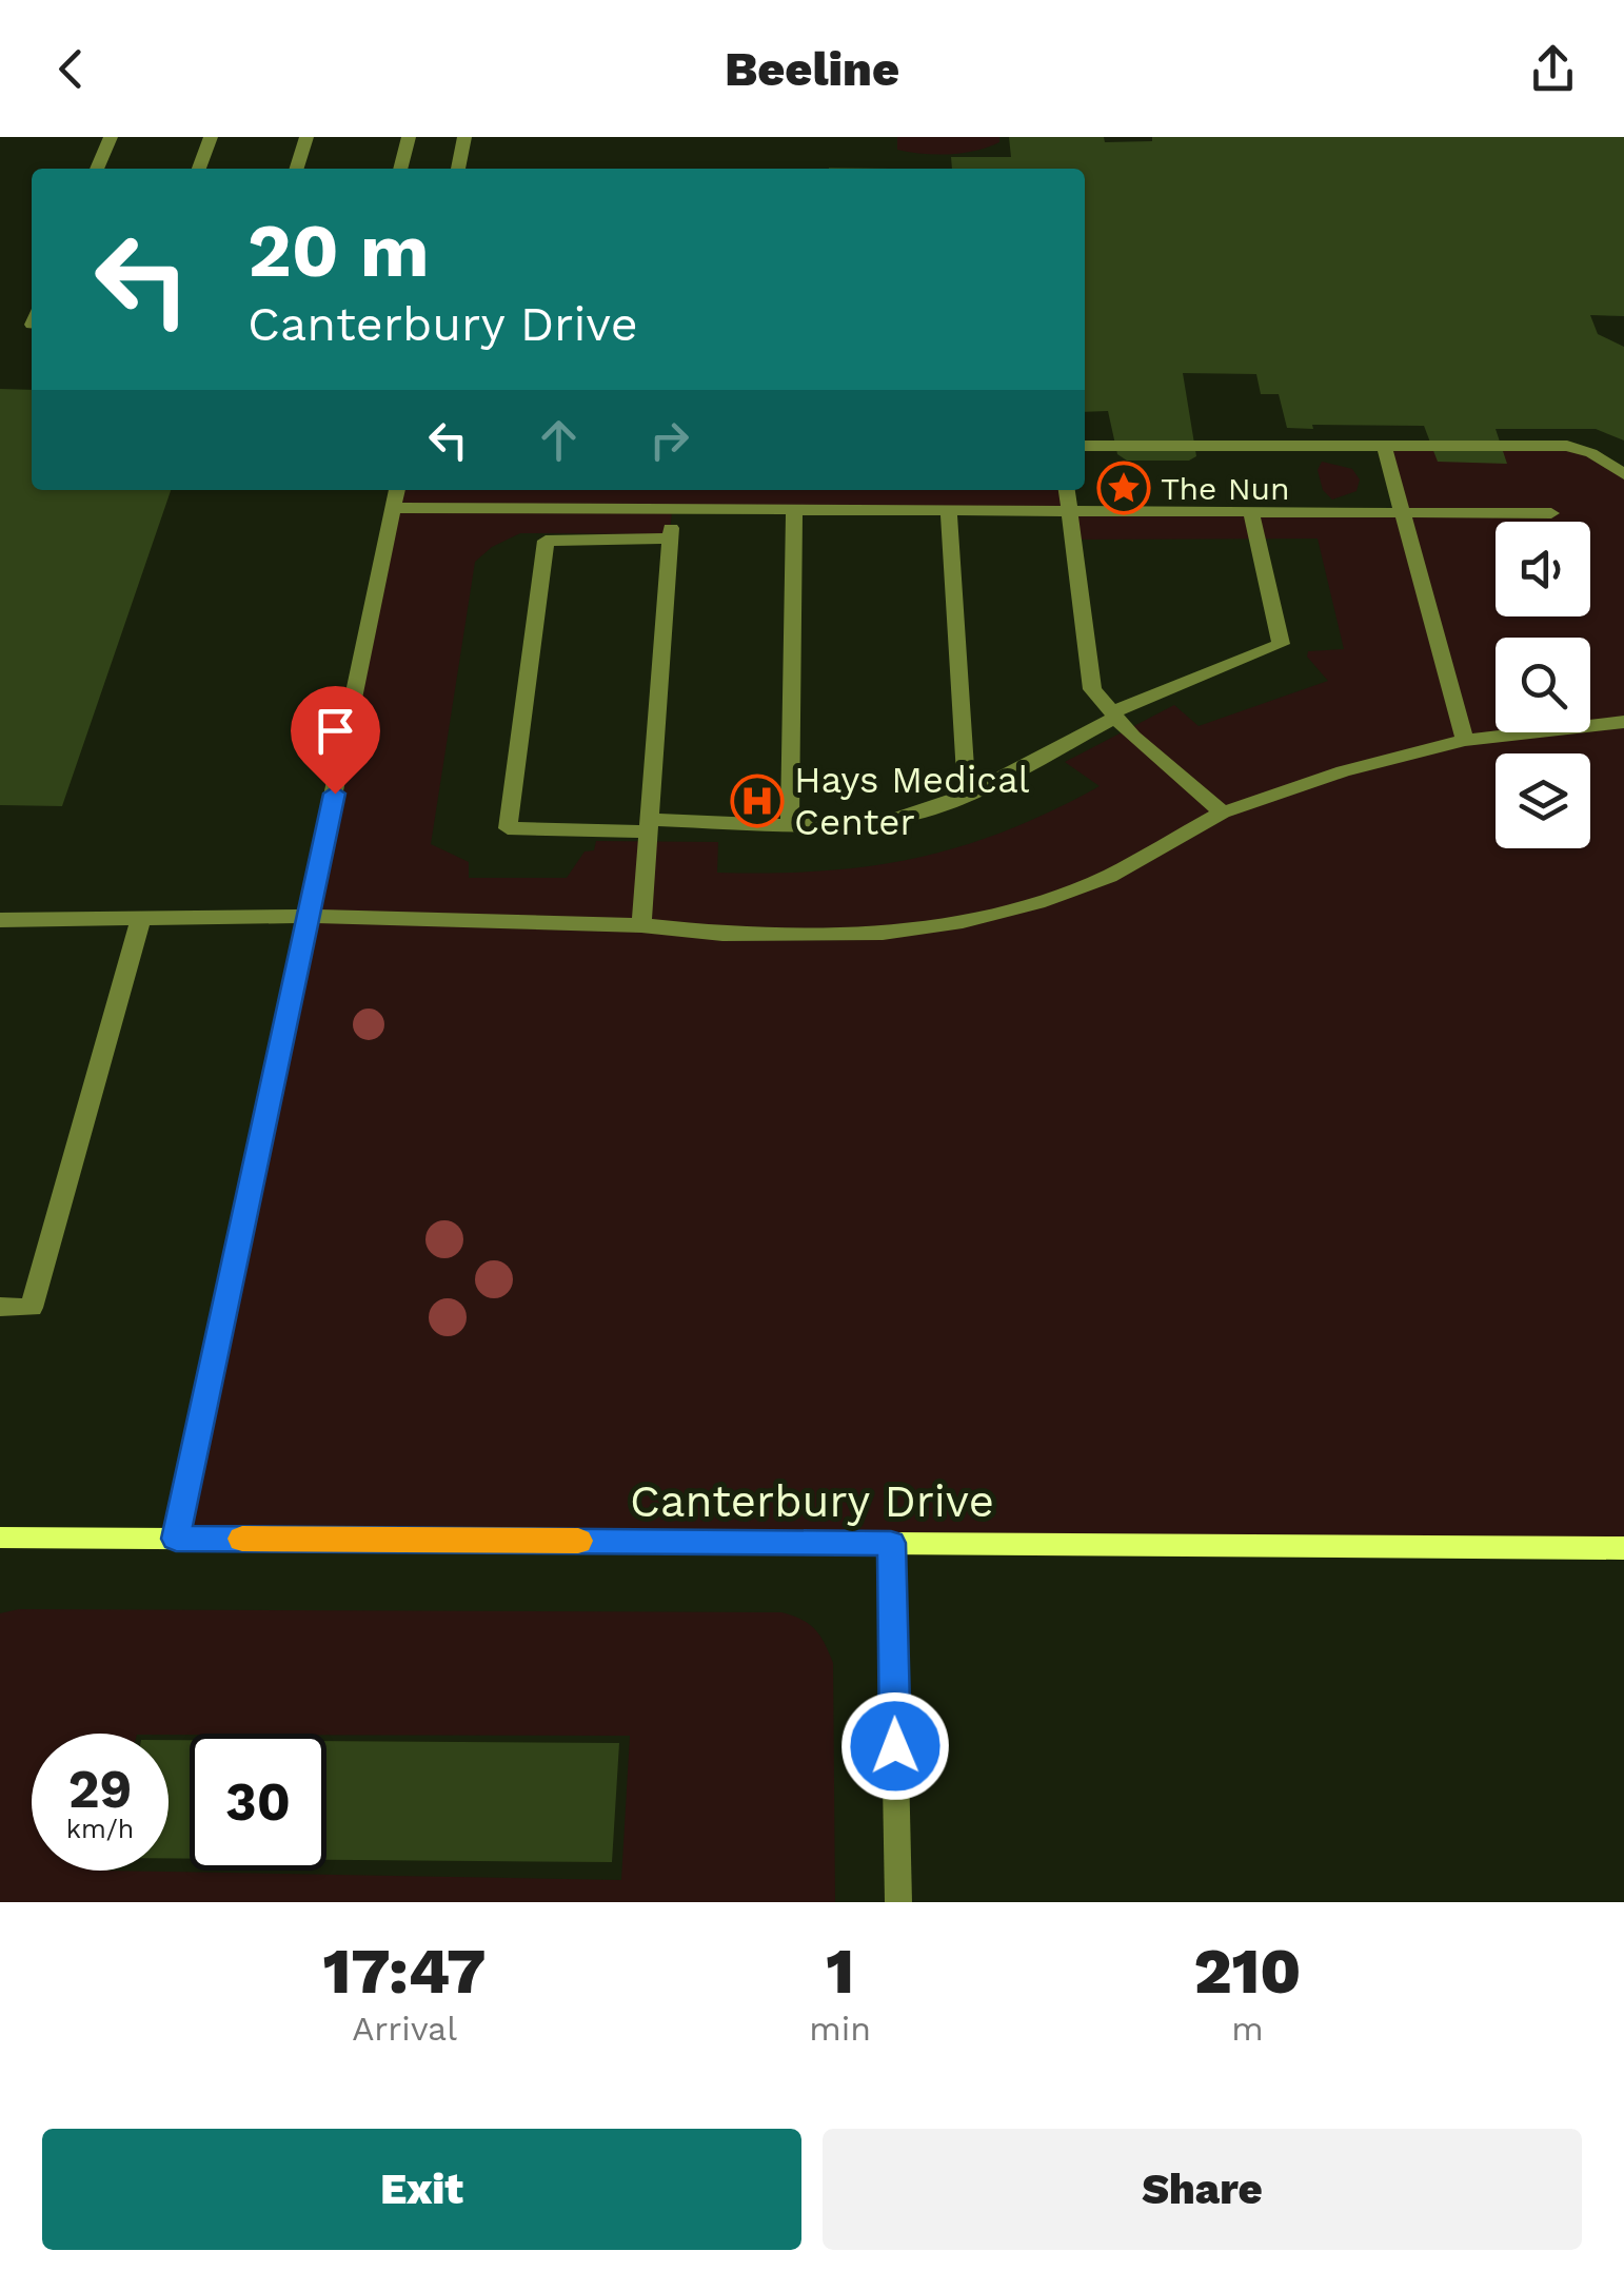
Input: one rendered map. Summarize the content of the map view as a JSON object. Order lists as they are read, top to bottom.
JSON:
{
  "streets": {
    "main road": ["Canterbury Drive"]
  },
  "places": {
    "place": ["The Nun"],
    "hospital": ["Hays Medical Center"]
  },
  "page": {
    "header": "Beeline",
    "turn": ["20 m", "Canterbury Drive"],
    "speed": "29 km/h",
    "limit": "30",
    "eta": [
      "17:47",
      "Arrival",
      "1",
      "min",
      "210",
      "m"
    ],
    "buttons": ["Exit", "Share"]
  }
}
